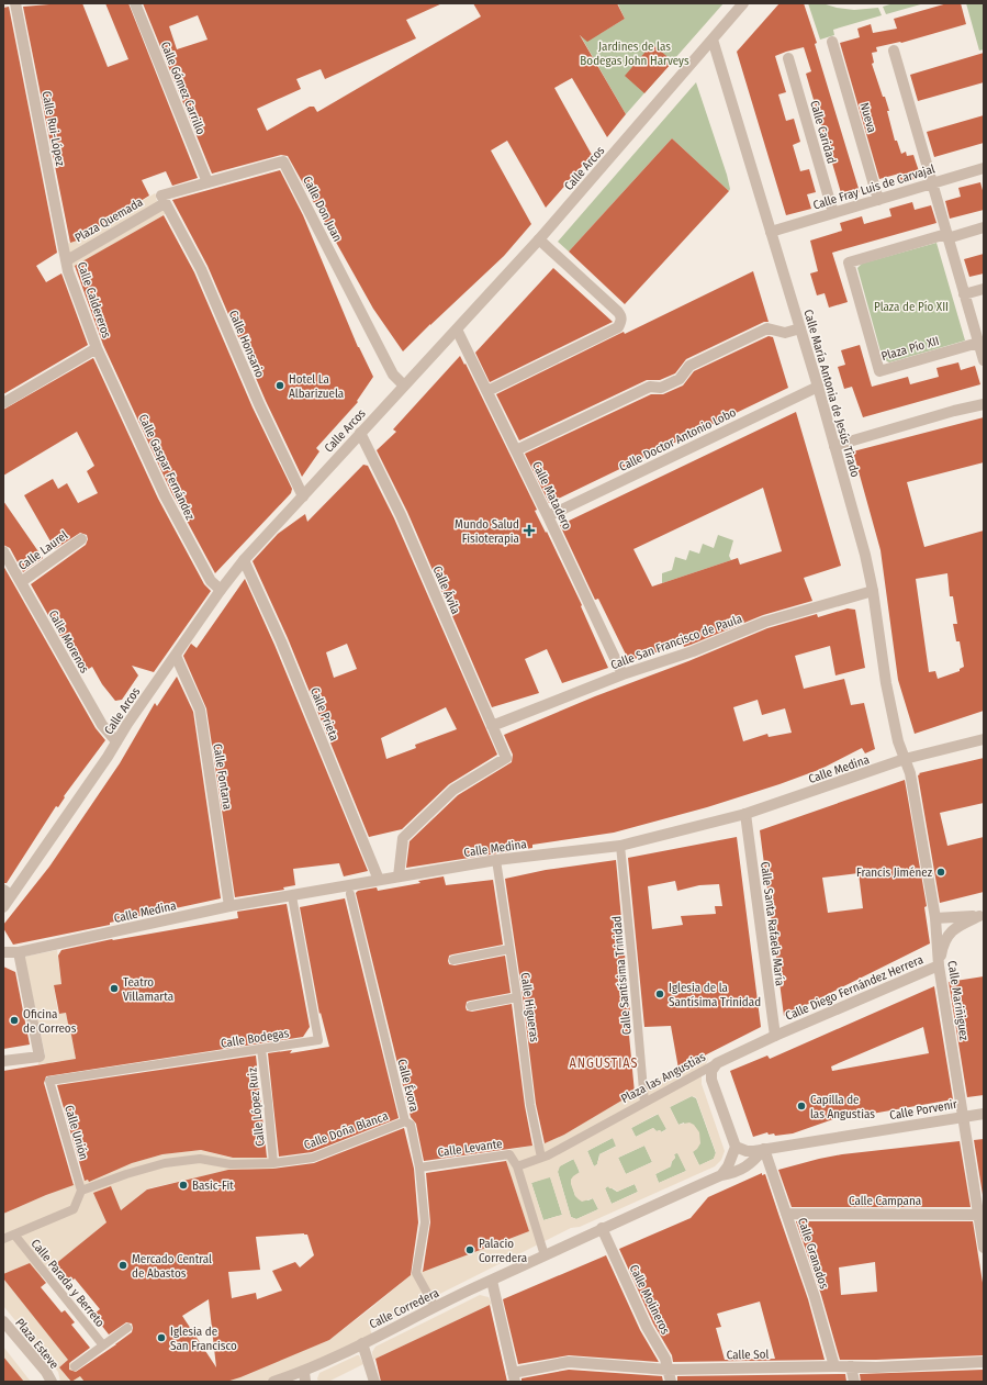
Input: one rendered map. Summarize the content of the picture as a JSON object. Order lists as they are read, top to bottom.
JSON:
{
  "streets": {
    "street": [
      "Calle Gómez Carrillo",
      "Nueva",
      "Calle Rui-López",
      "Calle Caridad",
      "Calle Arcos",
      "Calle Fray Luis de Carvajal",
      "Calle Don Juan",
      "Plaza Quemada",
      "Calle Caldereros",
      "Calle Honsario",
      "Plaza Pío XII",
      "Calle María Antonia de Jesús Tirado",
      "Calle Doctor Antonio Lobo",
      "Calle Gaspar Fernández",
      "Calle Matadero",
      "Calle Laurel",
      "Calle Ávila",
      "Calle Morenos",
      "Calle San Francisco de Paula",
      "Calle Prieta",
      "Calle Medina",
      "Calle Fontana",
      "Calle Santa Rafaela María",
      "Calle Santísima Trinidad",
      "Calle Diego Fernández Herrera",
      "Calle Mariñiguez",
      "Calle Higueras",
      "Calle Bodegas",
      "Plaza las Angustias",
      "Calle Évora",
      "Calle López Ruiz",
      "Calle Porvenir",
      "Calle Doña Blanca",
      "Calle Unión",
      "Calle Levante",
      "Calle Campana",
      "Calle Granados",
      "Calle Parada y Berreto",
      "Calle Molineros",
      "Calle Corredera",
      "Plaza Esteve",
      "Calle Sol"
    ]
  },
  "crossings": [
    ["Calle Gómez Carrillo", "Calle Don Juan"],
    ["Nueva", "Calle Fray Luis de Carvajal"],
    ["Calle Rui-López", "Plaza Quemada"],
    ["Calle Rui-López", "Calle Caldereros"],
    ["Calle Caridad", "Calle Fray Luis de Carvajal"],
    ["Calle Arcos", "Calle Don Juan"],
    ["Calle Arcos", "Calle Honsario"],
    ["Calle Arcos", "Calle María Antonia de Jesús Tirado"],
    ["Calle Arcos", "Calle Gaspar Fernández"],
    ["Calle Arcos", "Calle Matadero"],
    ["Calle Arcos", "Calle Ávila"],
    ["Calle Arcos", "Calle Morenos"],
    ["Calle Arcos", "Calle Prieta"],
    ["Calle Arcos", "Calle Fontana"],
    ["Calle Fray Luis de Carvajal", "Calle María Antonia de Jesús Tirado"],
    ["Calle Don Juan", "Plaza Quemada"],
    ["Calle Don Juan", "Calle Honsario"],
    ["Plaza Quemada", "Calle Caldereros"],
    ["Plaza Quemada", "Calle Honsario"],
    ["Calle Caldereros", "Calle Gaspar Fernández"],
    ["Calle María Antonia de Jesús Tirado", "Calle Doctor Antonio Lobo"],
    ["Calle María Antonia de Jesús Tirado", "Calle San Francisco de Paula"],
    ["Calle María Antonia de Jesús Tirado", "Calle Medina"],
    ["Calle María Antonia de Jesús Tirado", "Calle Mariñiguez"],
    ["Calle Doctor Antonio Lobo", "Calle Matadero"],
    ["Calle Matadero", "Calle San Francisco de Paula"],
    ["Calle Laurel", "Calle Morenos"],
    ["Calle Ávila", "Calle San Francisco de Paula"],
    ["Calle Ávila", "Calle Medina"],
    ["Calle Prieta", "Calle Medina"],
    ["Calle Medina", "Calle Fontana"],
    ["Calle Medina", "Calle Santa Rafaela María"],
    ["Calle Medina", "Calle Santísima Trinidad"],
    ["Calle Medina", "Calle Mariñiguez"],
    ["Calle Medina", "Calle Higueras"],
    ["Calle Medina", "Calle Bodegas"],
    ["Calle Santa Rafaela María", "Calle Diego Fernández Herrera"],
    ["Calle Santísima Trinidad", "Plaza las Angustias"],
    ["Calle Diego Fernández Herrera", "Calle Mariñiguez"],
    ["Calle Diego Fernández Herrera", "Plaza las Angustias"],
    ["Calle Mariñiguez", "Calle Porvenir"],
    ["Calle Mariñiguez", "Calle Campana"],
    ["Calle Higueras", "Plaza las Angustias"],
    ["Calle Bodegas", "Calle López Ruiz"],
    ["Calle Bodegas", "Calle Unión"],
    ["Plaza las Angustias", "Calle Porvenir"],
    ["Plaza las Angustias", "Calle Levante"],
    ["Calle Évora", "Calle Doña Blanca"],
    ["Calle Évora", "Calle Levante"],
    ["Calle López Ruiz", "Calle Doña Blanca"],
    ["Calle Porvenir", "Calle Granados"],
    ["Calle Doña Blanca", "Calle Unión"],
    ["Calle Campana", "Calle Granados"],
    ["Calle Granados", "Calle Sol"],
    ["Calle Molineros", "Calle Sol"]
  ],
  "districts": ["ANGUSTIAS"],
  "parks": ["Jardines de las Bodegas John Harveys", "Plaza de Pío XII"],
  "places": {
    "other": [
      "Hotel La Albarizuela",
      "Francis Jiménez",
      "Teatro Villamarta",
      "Iglesia de la Santísima Trinidad",
      "Oficina de Correos",
      "Capilla de las Angustias",
      "Basic-Fit",
      "Palacio Corredera",
      "Mercado Central de Abastos",
      "Iglesia de San Francisco"
    ],
    "health": ["Mundo Salud Fisioterapia"]
  }
}
